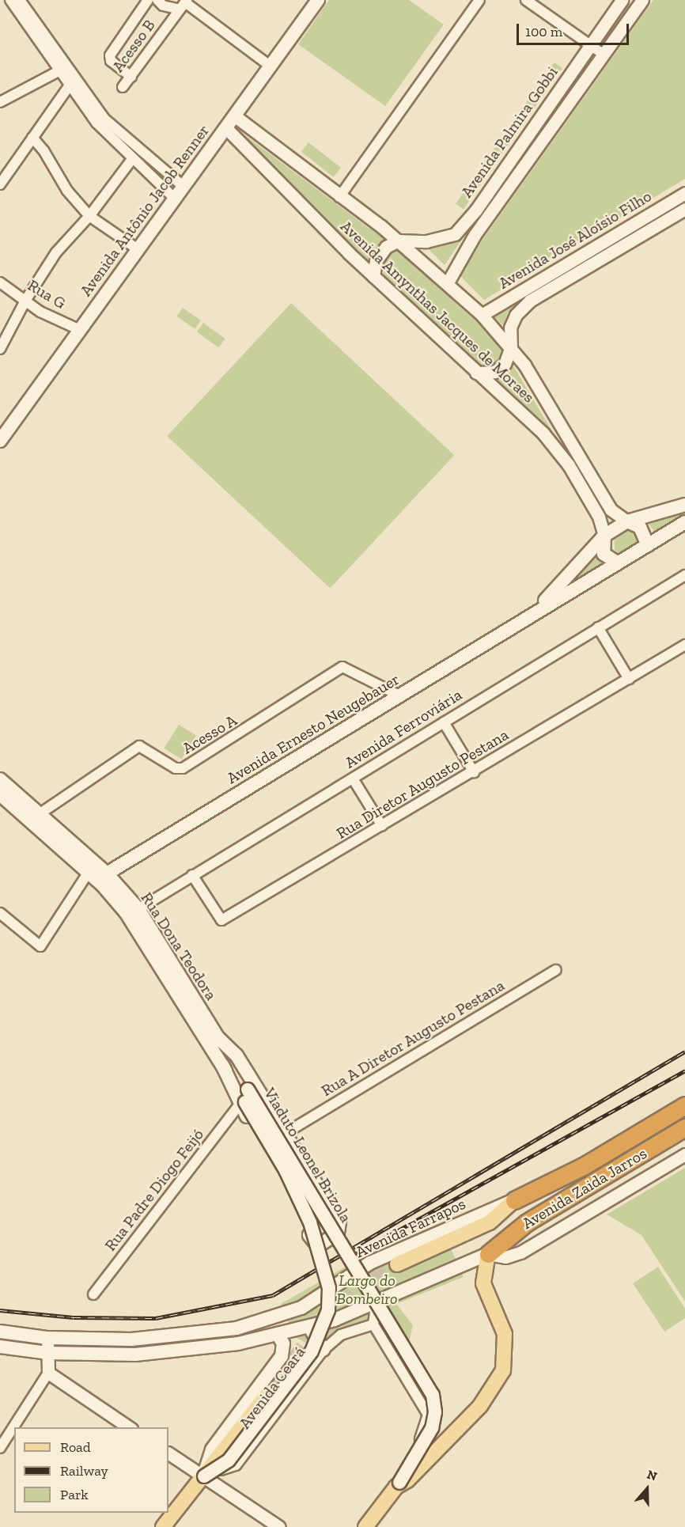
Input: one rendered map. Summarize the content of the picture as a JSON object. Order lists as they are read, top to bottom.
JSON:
{
  "streets": {
    "highway": ["Avenida Zaida Jarros"],
    "main road": [
      "Avenida Antônio Jacob Renner",
      "Avenida Ernesto Neugebauer",
      "Rua Dona Teodora",
      "Viaduto Leonel Brizola",
      "Avenida Farrapos",
      "Avenida Ceará"
    ],
    "street": [
      "Acesso B",
      "Avenida Palmira Gobbi",
      "Avenida José Aloísio Filho",
      "Rua G",
      "Avenida Amynthas Jacques de Moraes",
      "Avenida Ferroviária",
      "Acesso A",
      "Rua Diretor Augusto Pestana",
      "Rua A Diretor Augusto Pestana",
      "Rua Padre Diogo Feijó"
    ]
  },
  "crossings": [
    ["Avenida Palmira Gobbi", "Avenida Amynthas Jacques de Moraes"],
    ["Avenida Antônio Jacob Renner", "Rua G"],
    ["Avenida Antônio Jacob Renner", "Avenida Amynthas Jacques de Moraes"],
    ["Avenida José Aloísio Filho", "Avenida Amynthas Jacques de Moraes"],
    ["Avenida Amynthas Jacques de Moraes", "Avenida Ernesto Neugebauer"],
    ["Avenida Ernesto Neugebauer", "Acesso A"],
    ["Avenida Ernesto Neugebauer", "Rua Dona Teodora"],
    ["Avenida Ferroviária", "Rua Diretor Augusto Pestana"],
    ["Avenida Ferroviária", "Rua Dona Teodora"],
    ["Acesso A", "Rua Dona Teodora"],
    ["Rua Dona Teodora", "Viaduto Leonel Brizola"],
    ["Rua Dona Teodora", "Rua Padre Diogo Feijó"],
    ["Viaduto Leonel Brizola", "Rua Padre Diogo Feijó"],
    ["Viaduto Leonel Brizola", "Avenida Ceará"],
    ["Avenida Zaida Jarros", "Avenida Farrapos"]
  ],
  "parks": ["Largo do Bombeiro"],
  "legend": ["Road", "Railway", "Park"],
  "scale_bar": "100 m",
  "north": "top"
}
